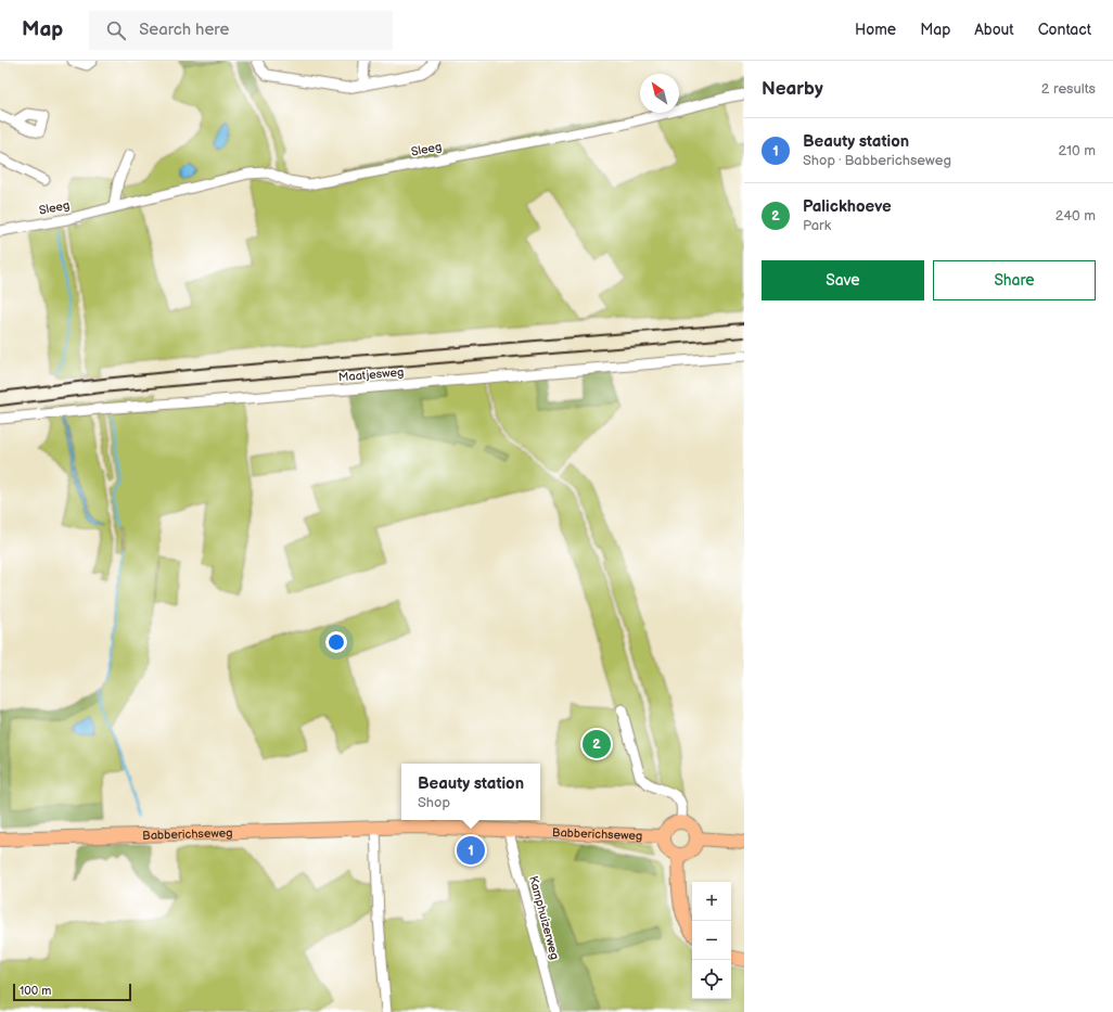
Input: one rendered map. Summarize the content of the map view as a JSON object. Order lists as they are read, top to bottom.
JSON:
{
  "streets": {
    "main road": ["Babberichseweg"],
    "street": ["Sleeg", "Maatjesweg", "Kamphuizerweg"]
  },
  "crossings": [
    ["Babberichseweg", "Kamphuizerweg"]
  ],
  "scale_bar": "100 m",
  "north": "top left",
  "page": {
    "header": "Map",
    "search": "Search here",
    "nav": [
      "Home",
      "Map",
      "About",
      "Contact"
    ],
    "heading": ["Nearby", "2 results"],
    "list": [
      {
        "mark": "1",
        "name": "Beauty station",
        "note": "Shop · Babberichseweg",
        "value": "210 m"
      },
      {
        "mark": "2",
        "name": "Palickhoeve",
        "note": "Park",
        "value": "240 m"
      }
    ],
    "buttons": ["Save", "Share"],
    "pins": ["2", "1"],
    "popup": ["Beauty station", "Shop"],
    "map_buttons": ["+", "−"],
    "scale": "100 m"
  }
}
